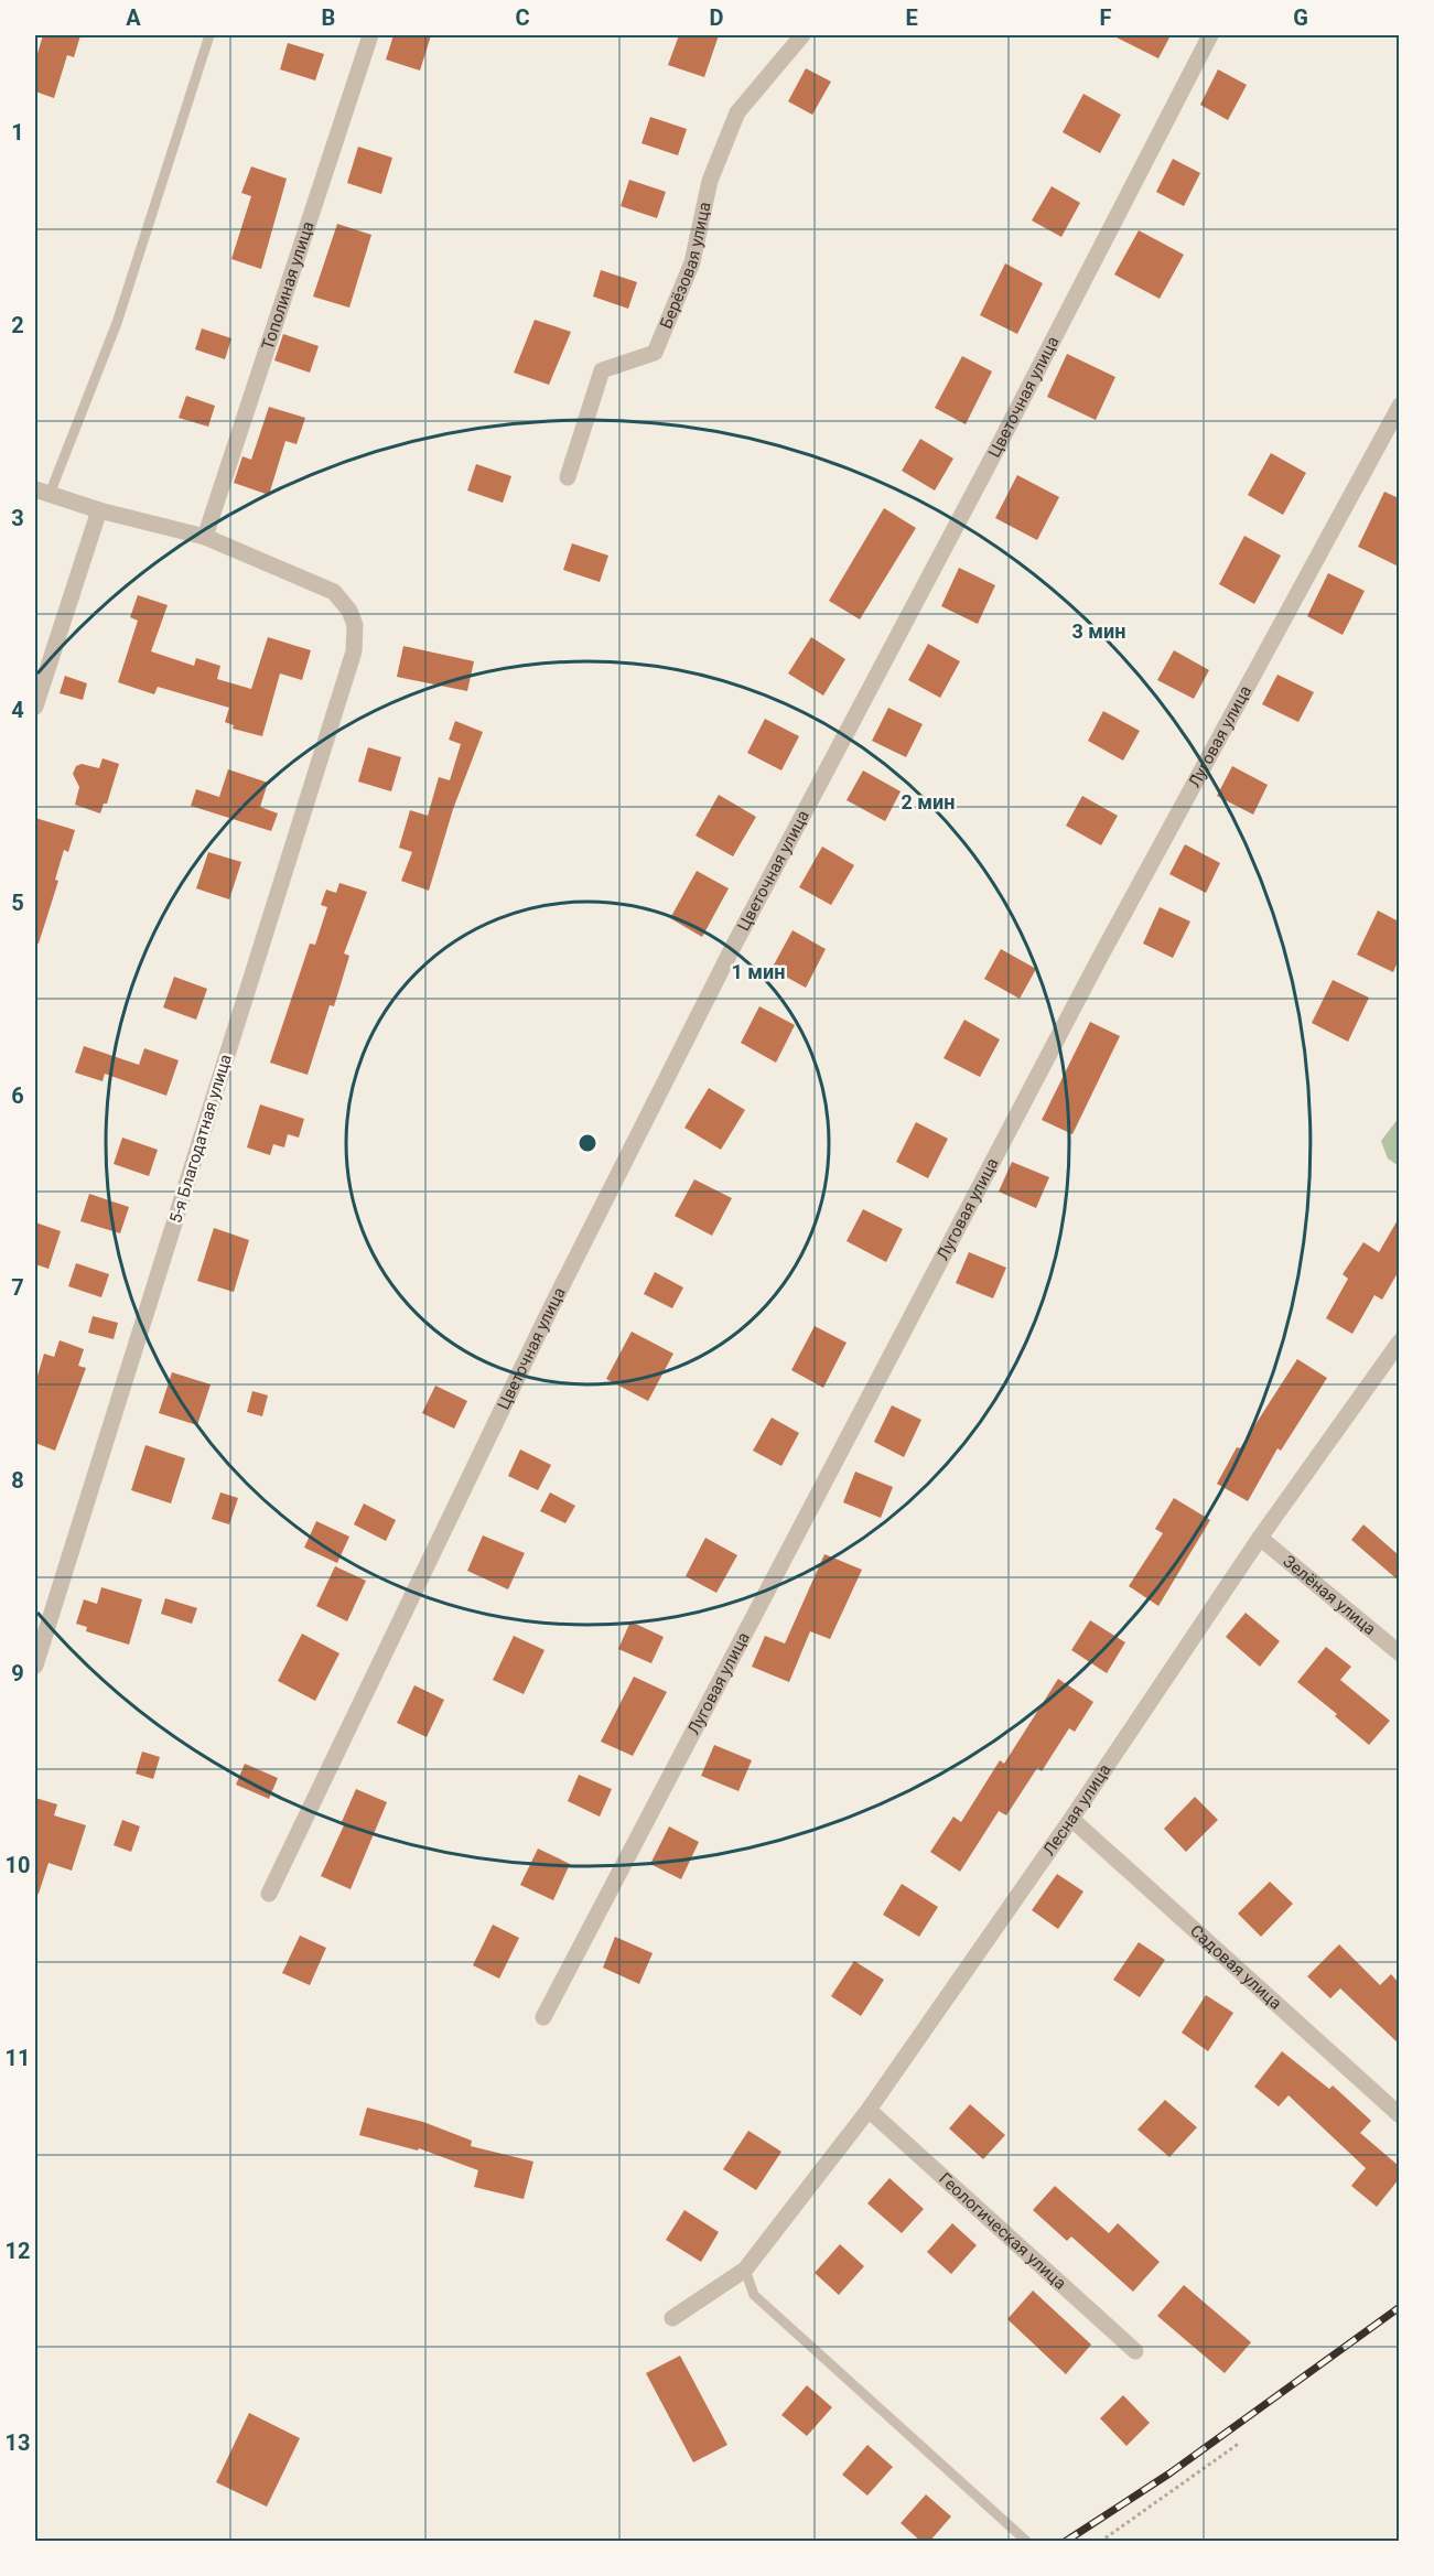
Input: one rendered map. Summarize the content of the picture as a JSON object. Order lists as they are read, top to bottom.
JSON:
{
  "streets": {
    "street": [
      "Берёзовая улица",
      "Тополиная улица",
      "Цветочная улица",
      "Луговая улица",
      "5-я Благодатная улица",
      "Зелёная улица",
      "Лесная улица",
      "Садовая улица",
      "Геологическая улица"
    ]
  },
  "crossings": [
    ["Тополиная улица", "5-я Благодатная улица"],
    ["Зелёная улица", "Лесная улица"],
    ["Лесная улица", "Садовая улица"],
    ["Лесная улица", "Геологическая улица"]
  ],
  "grid": {
    "columns": [
      "A",
      "B",
      "C",
      "D",
      "E",
      "F",
      "G"
    ],
    "rows": [
      "1",
      "2",
      "3",
      "4",
      "5",
      "6",
      "7",
      "8",
      "9",
      "10",
      "11",
      "12",
      "13"
    ]
  },
  "rings": ["3 мин", "2 мин", "1 мин"]
}
